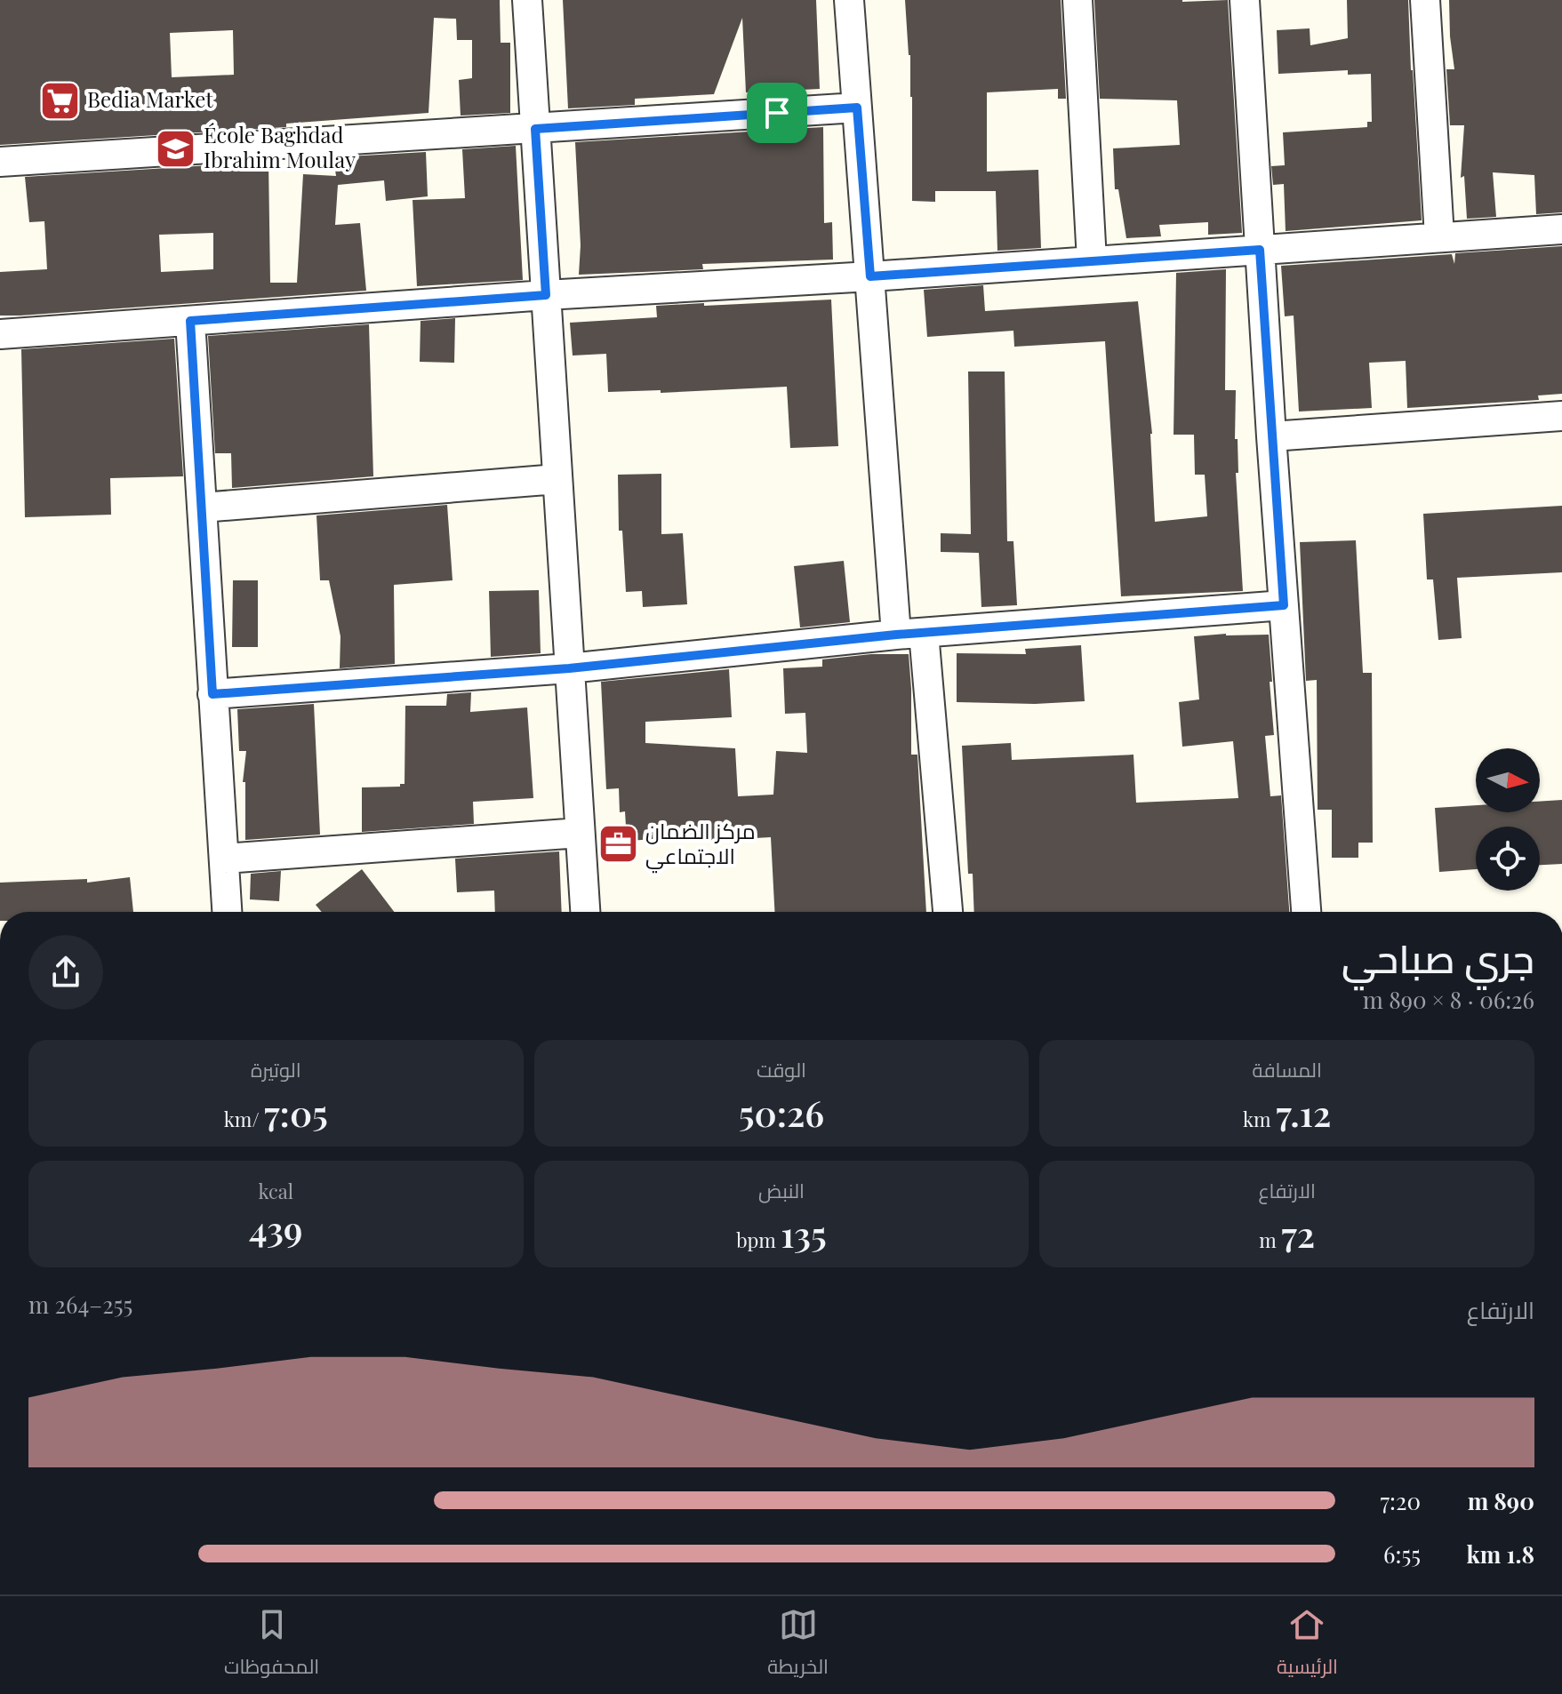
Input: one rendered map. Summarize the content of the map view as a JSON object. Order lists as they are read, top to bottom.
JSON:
{
  "places": {
    "supermarket": ["Bedia Market"],
    "school or university": ["École Baghdad Ibrahim Moulay"],
    "office": ["مركز الضمان الاجتماعي"]
  },
  "north": "right",
  "page": {
    "heading": ["جري صباحي", "06:26 · 8 × 890 m"],
    "stats": [
      ["المسافة", "7.12 km"],
      ["الوقت", "50:26"],
      ["الوتيرة", "7:05 /km"],
      ["الارتفاع", "72 m"],
      ["النبض", "135 bpm"],
      ["kcal", "439"]
    ],
    "chart": ["الارتفاع", "255–264 m"],
    "list": [
      {
        "name": "890 m",
        "note": "7:20"
      },
      {
        "name": "1.8 km",
        "note": "6:55"
      }
    ],
    "tabs": ["الرئيسية", "الخريطة", "المحفوظات"]
  }
}
